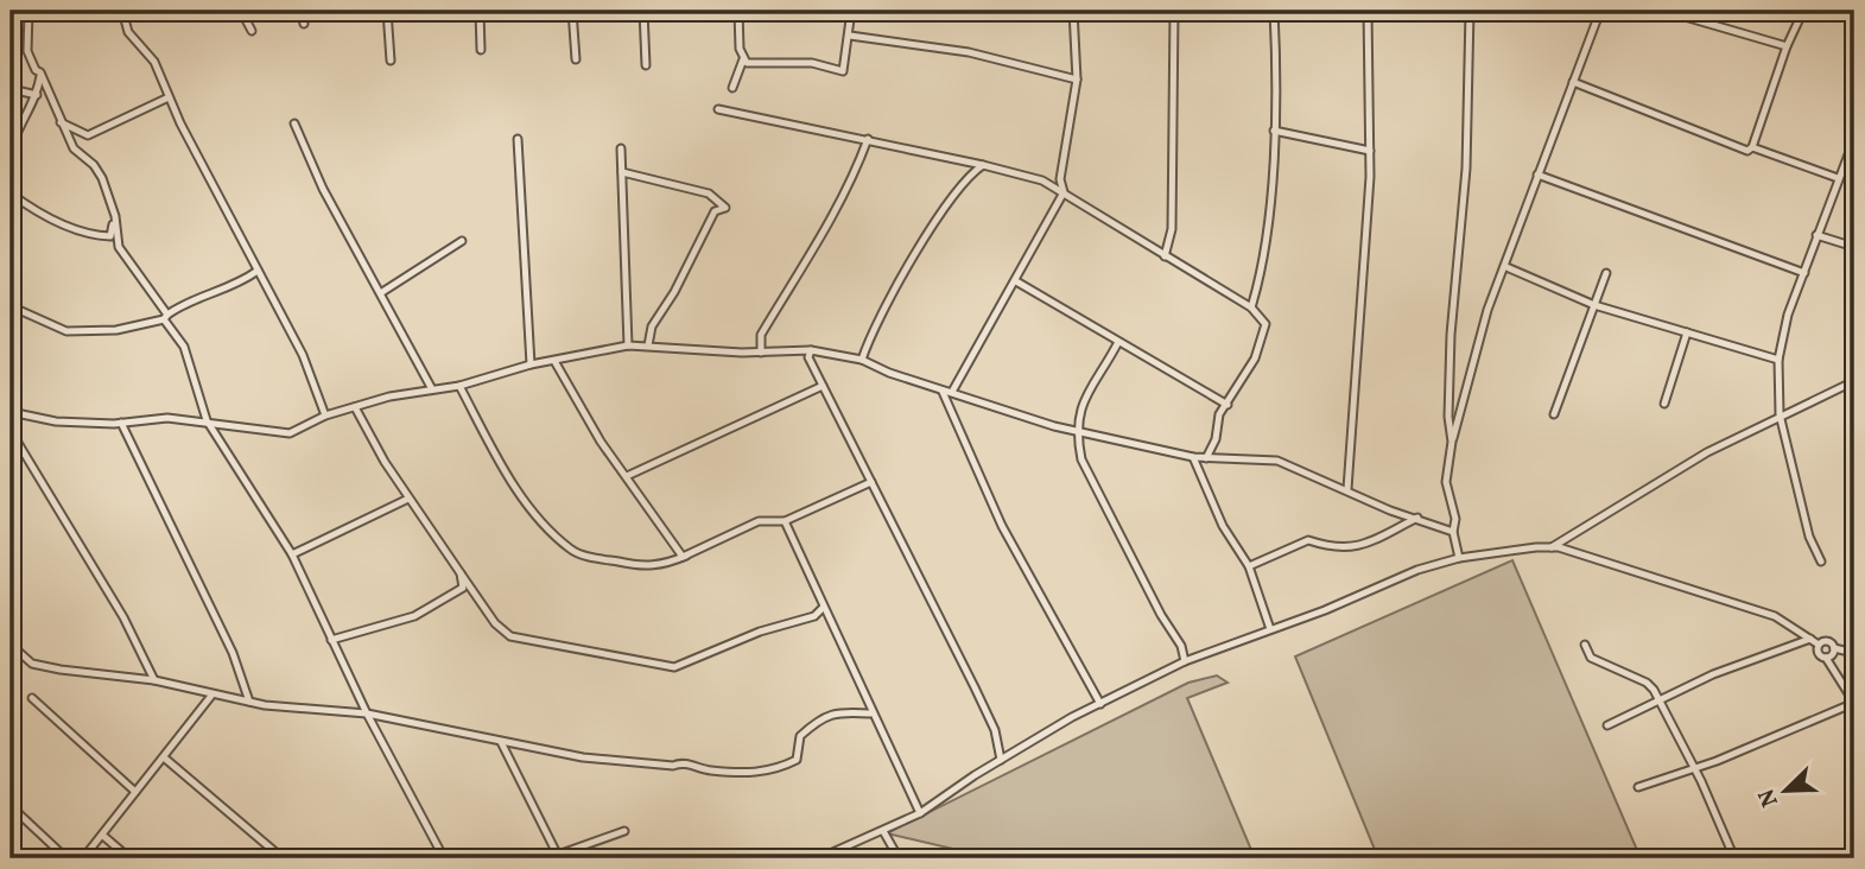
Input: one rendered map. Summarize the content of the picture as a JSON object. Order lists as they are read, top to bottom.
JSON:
{
  "north": "bottom left"
}
